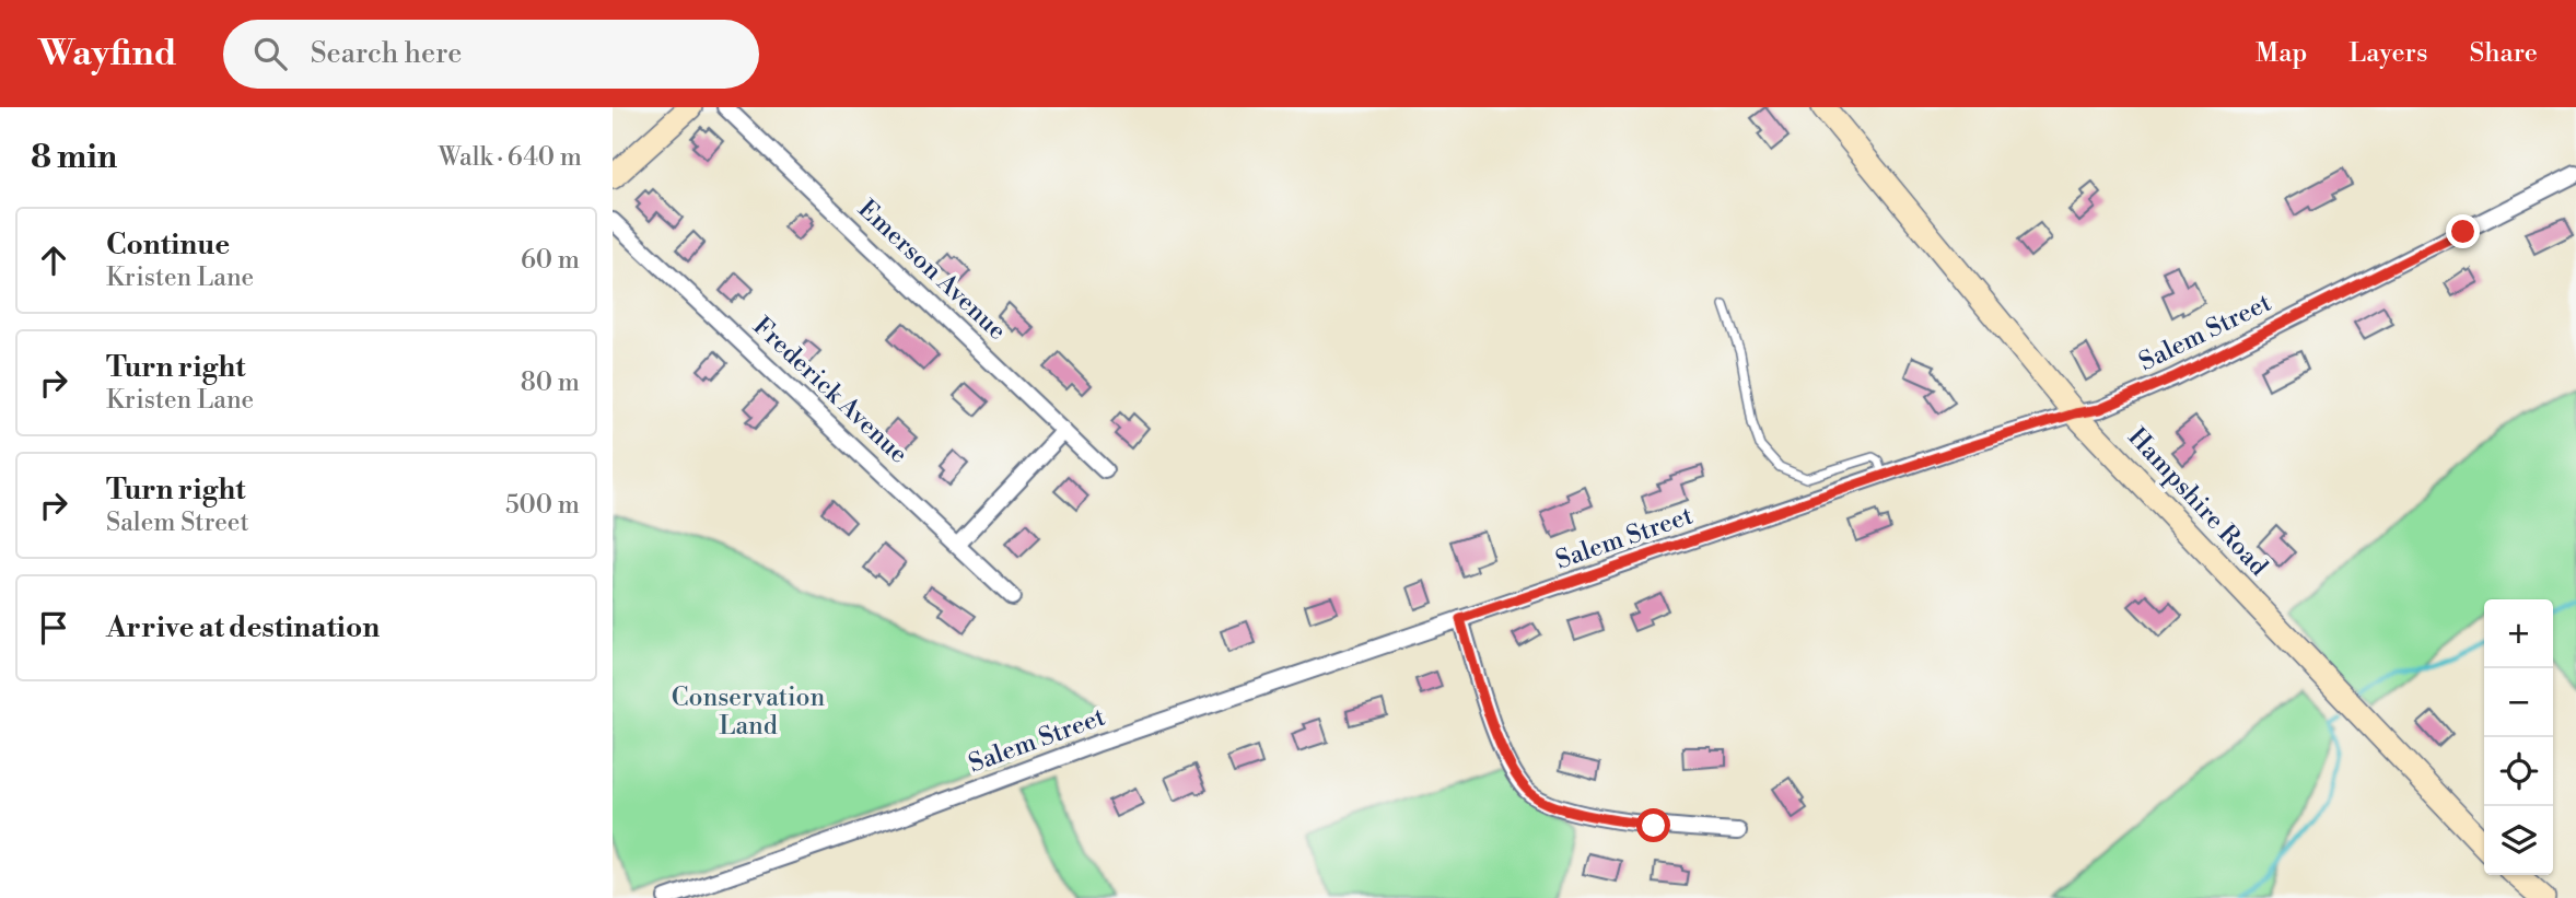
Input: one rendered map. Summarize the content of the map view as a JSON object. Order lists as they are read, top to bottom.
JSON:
{
  "streets": {
    "street": [
      "Emerson Avenue",
      "Salem Street",
      "Frederick Avenue",
      "Hampshire Road"
    ]
  },
  "crossings": [
    ["Salem Street", "Hampshire Road"]
  ],
  "parks": ["Conservation Land"],
  "page": {
    "header": "Wayfind",
    "search": "Search here",
    "nav": ["Map", "Layers", "Share"],
    "heading": ["8 min", "Walk · 640 m"],
    "list": [
      ["Continue", "Kristen Lane", "60 m"],
      ["Turn right", "Kristen Lane", "80 m"],
      ["Turn right", "Salem Street", "500 m"],
      "Arrive at destination"
    ],
    "map_buttons": ["+", "−"]
  }
}
